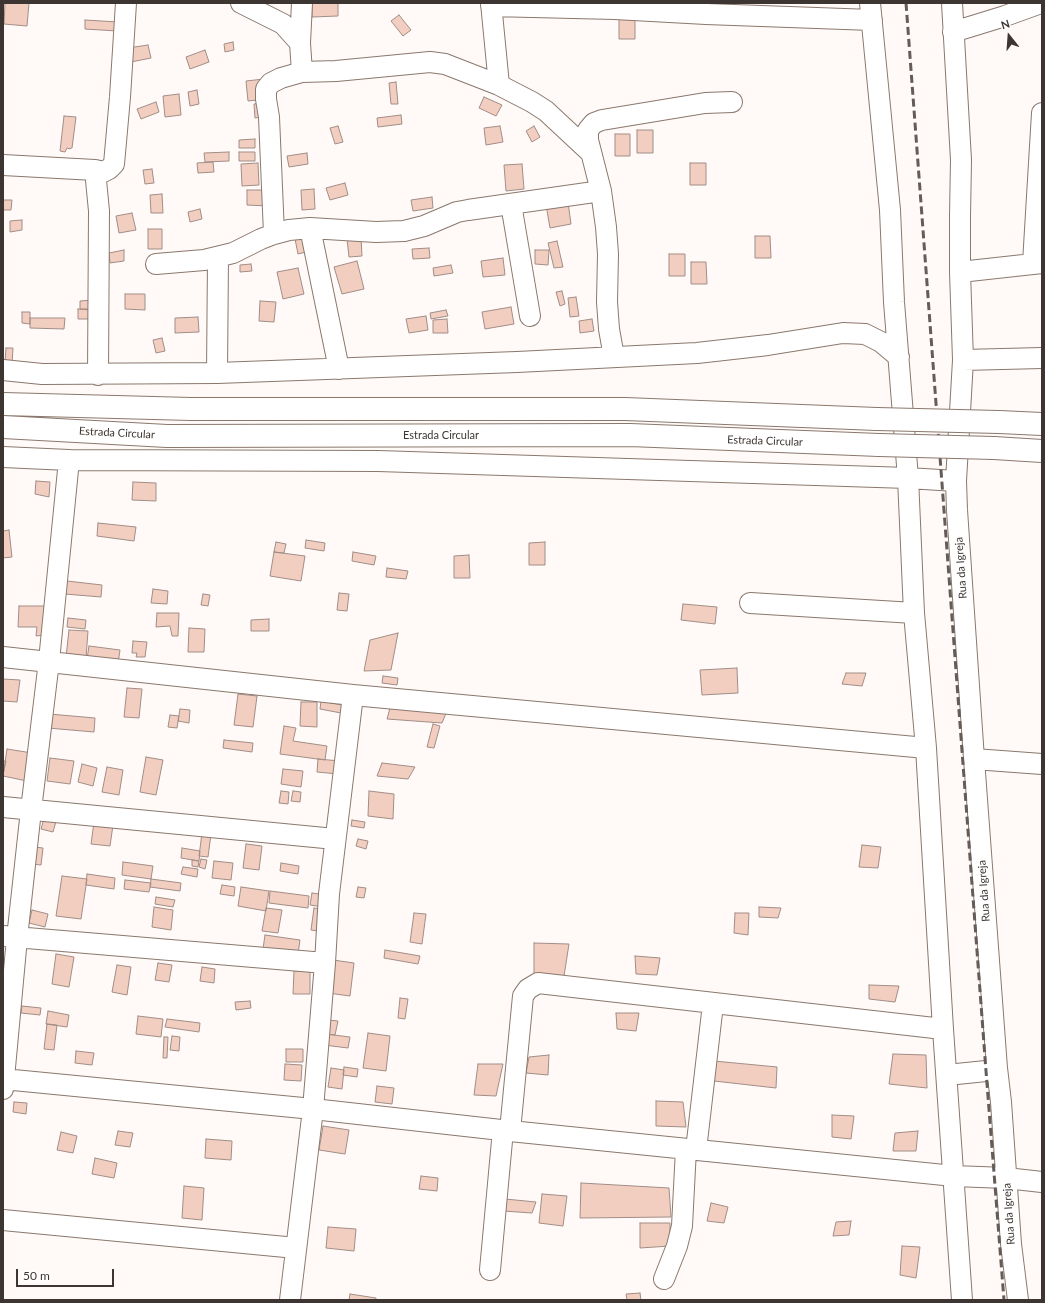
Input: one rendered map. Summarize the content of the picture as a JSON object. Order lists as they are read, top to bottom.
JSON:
{
  "streets": {
    "main road": ["Estrada Circular"],
    "street": ["Rua da Igreja"]
  },
  "scale_bar": "50 m",
  "north": "top"
}
